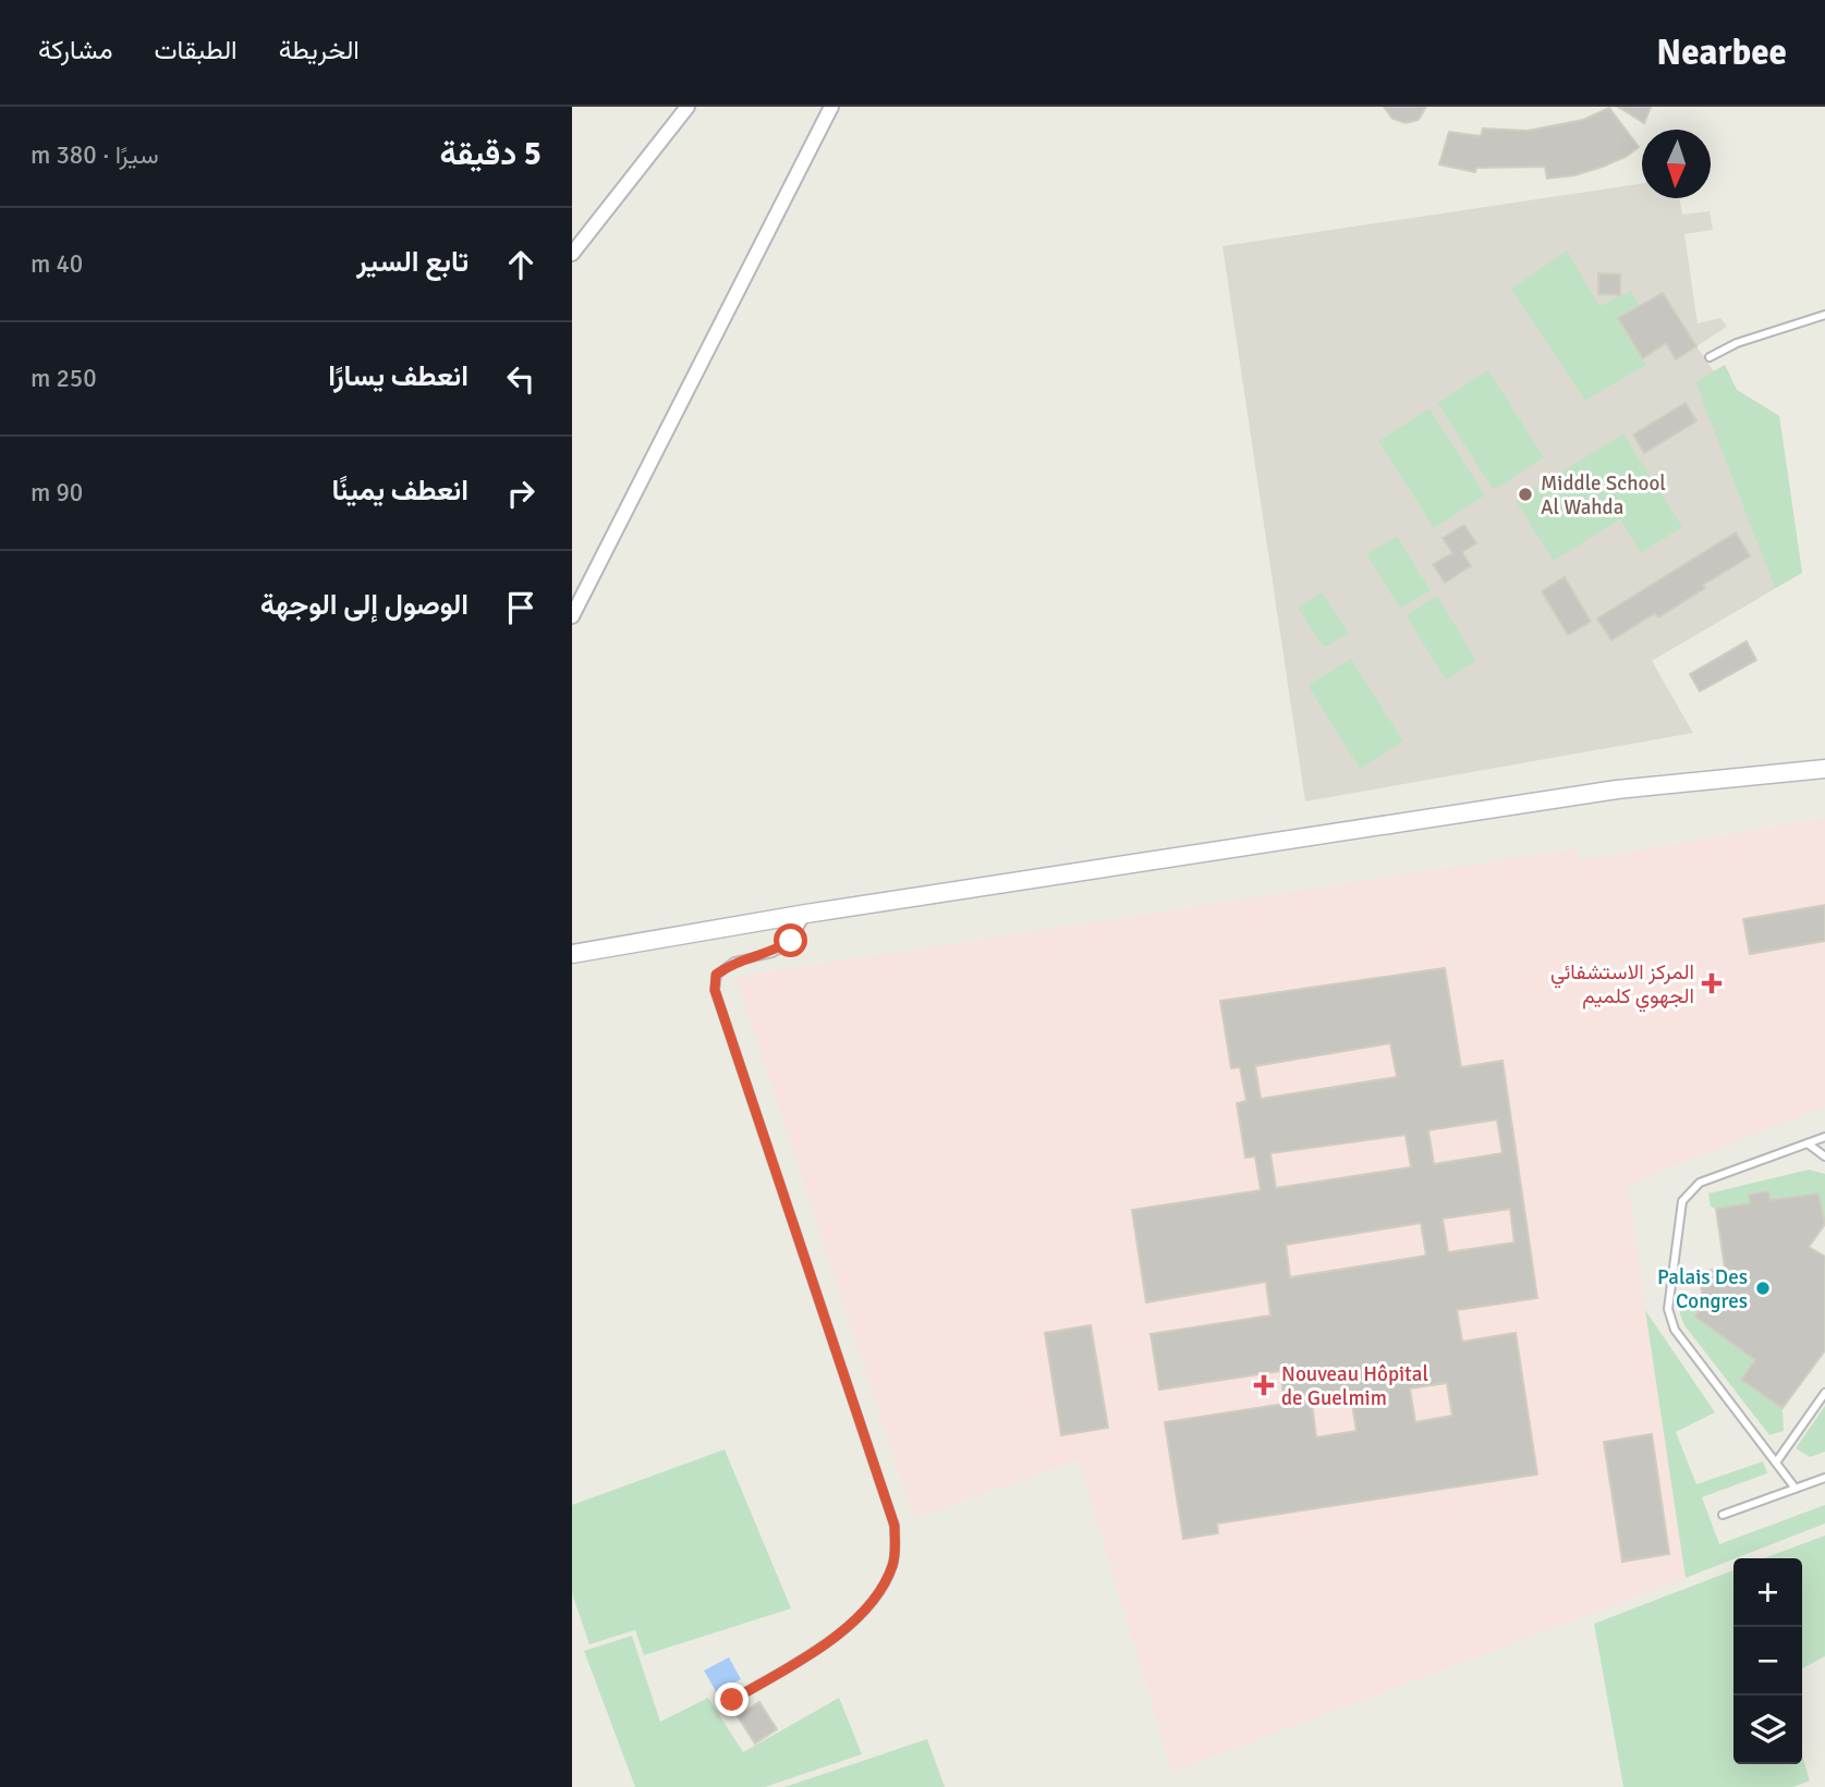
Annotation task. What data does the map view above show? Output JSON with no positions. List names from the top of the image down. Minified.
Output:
{"places":{"other":["Middle School Al Wahda","Palais Des Congres"],"health":["المركز الاستشفائي الجهوي كلميم","Nouveau Hôpital de Guelmim"]},"north":"bottom","page":{"header":"Nearbee","nav":["الخريطة","الطبقات","مشاركة"],"heading":["5 دقيقة","سيرًا · 380 m"],"list":[["تابع السير","40 m"],["انعطف يسارًا","250 m"],["انعطف يمينًا","90 m"],"الوصول إلى الوجهة"],"map_buttons":["+","−"]}}
